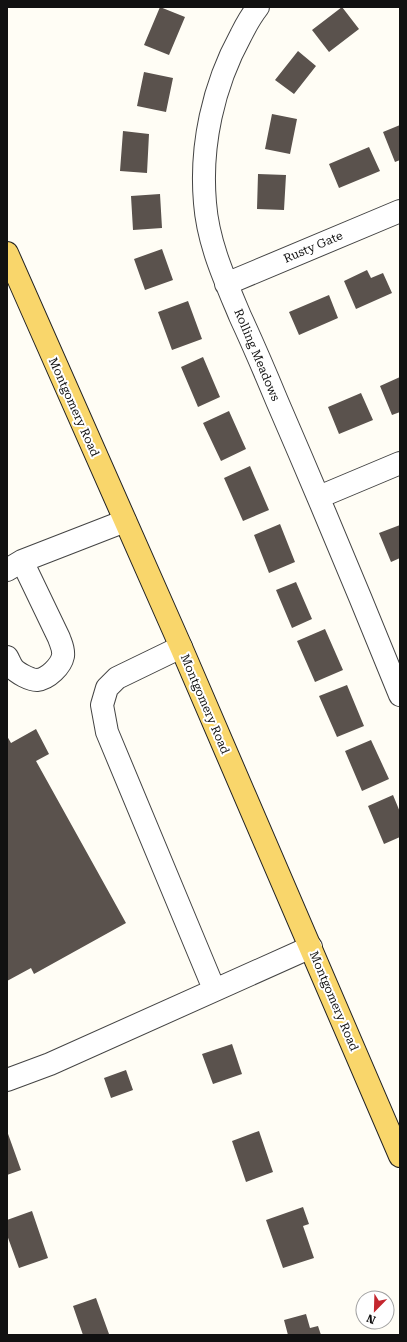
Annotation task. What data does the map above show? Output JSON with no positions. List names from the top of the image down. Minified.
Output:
{"streets":{"main road":["Montgomery Road"],"street":["Rusty Gate","Rolling Meadows"]},"crossings":[["Rusty Gate","Rolling Meadows"]],"north":"bottom left"}
